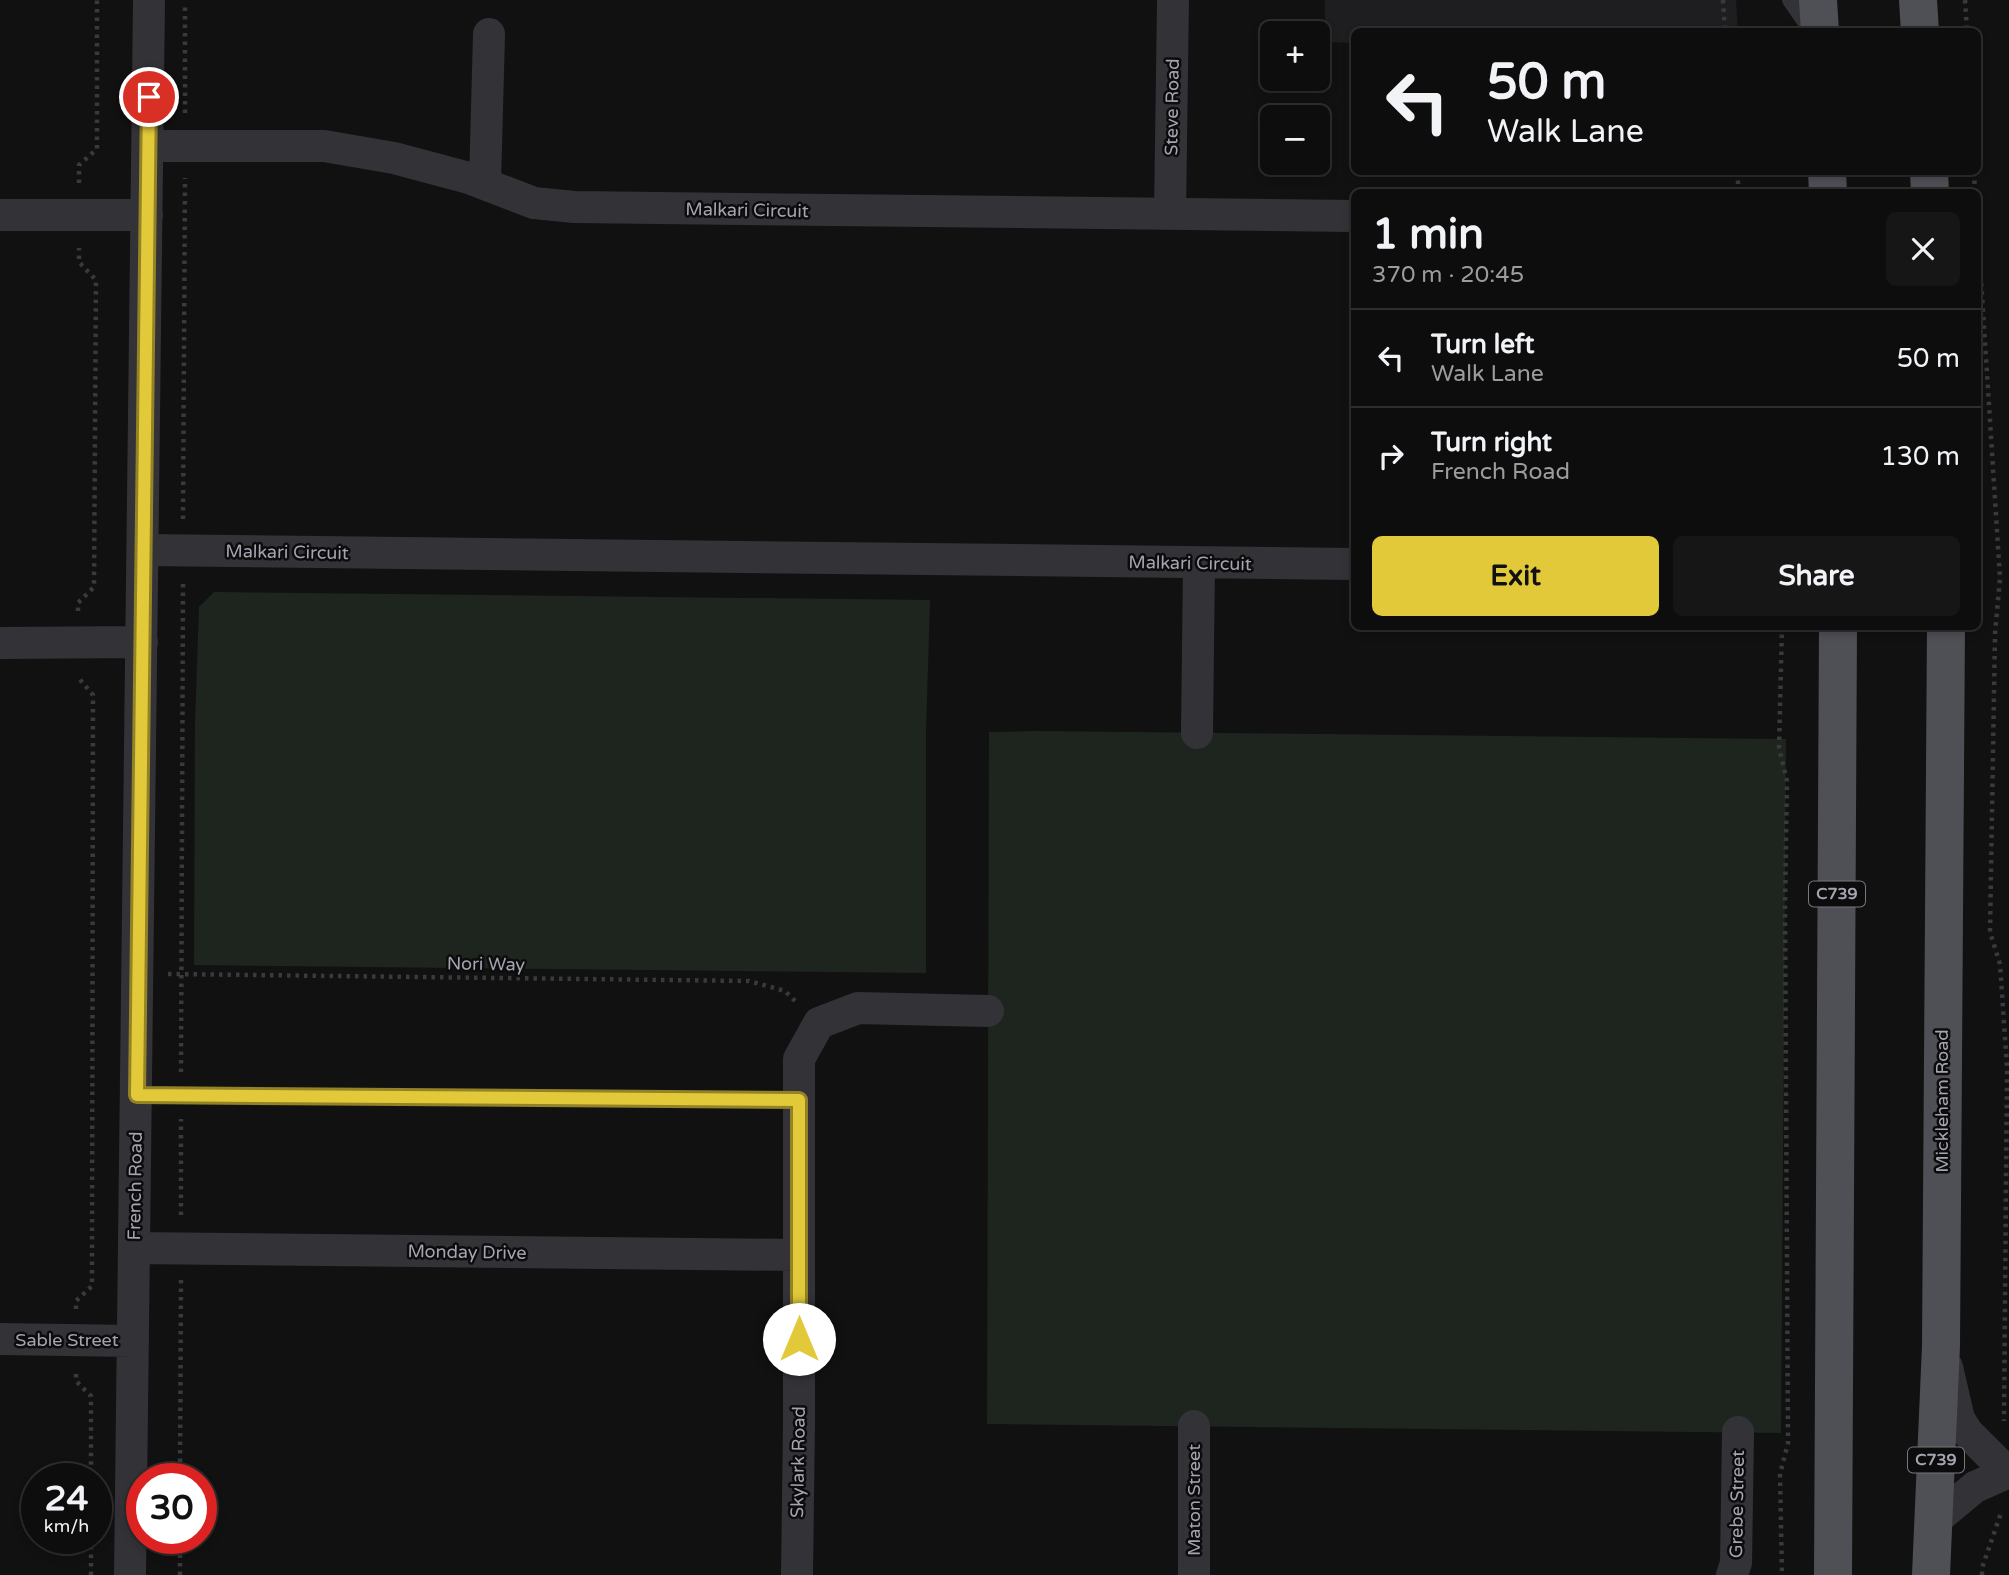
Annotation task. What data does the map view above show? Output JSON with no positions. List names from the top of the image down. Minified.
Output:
{"streets":{"main road":["C739","Mickleham Road"],"street":["Steve Road","Malkari Circuit","French Road","Monday Drive","Sable Street","Skylark Road","Maton Street","Grebe Street"],"path":["Nori Way"]},"crossings":[["Steve Road","Malkari Circuit"],["Malkari Circuit","French Road"],["Nori Way","French Road"],["Nori Way","Skylark Road"],["French Road","Monday Drive"],["French Road","Sable Street"],["Monday Drive","Skylark Road"]],"page":{"map_buttons":["+","−"],"turn":["50 m","Walk Lane"],"heading":["1 min","370 m · 20:45"],"list":[{"name":"Turn left","note":"Walk Lane","value":"50 m"},{"name":"Turn right","note":"French Road","value":"130 m"}],"buttons":["Exit","Share"],"speed":"24 km/h","limit":"30"}}
